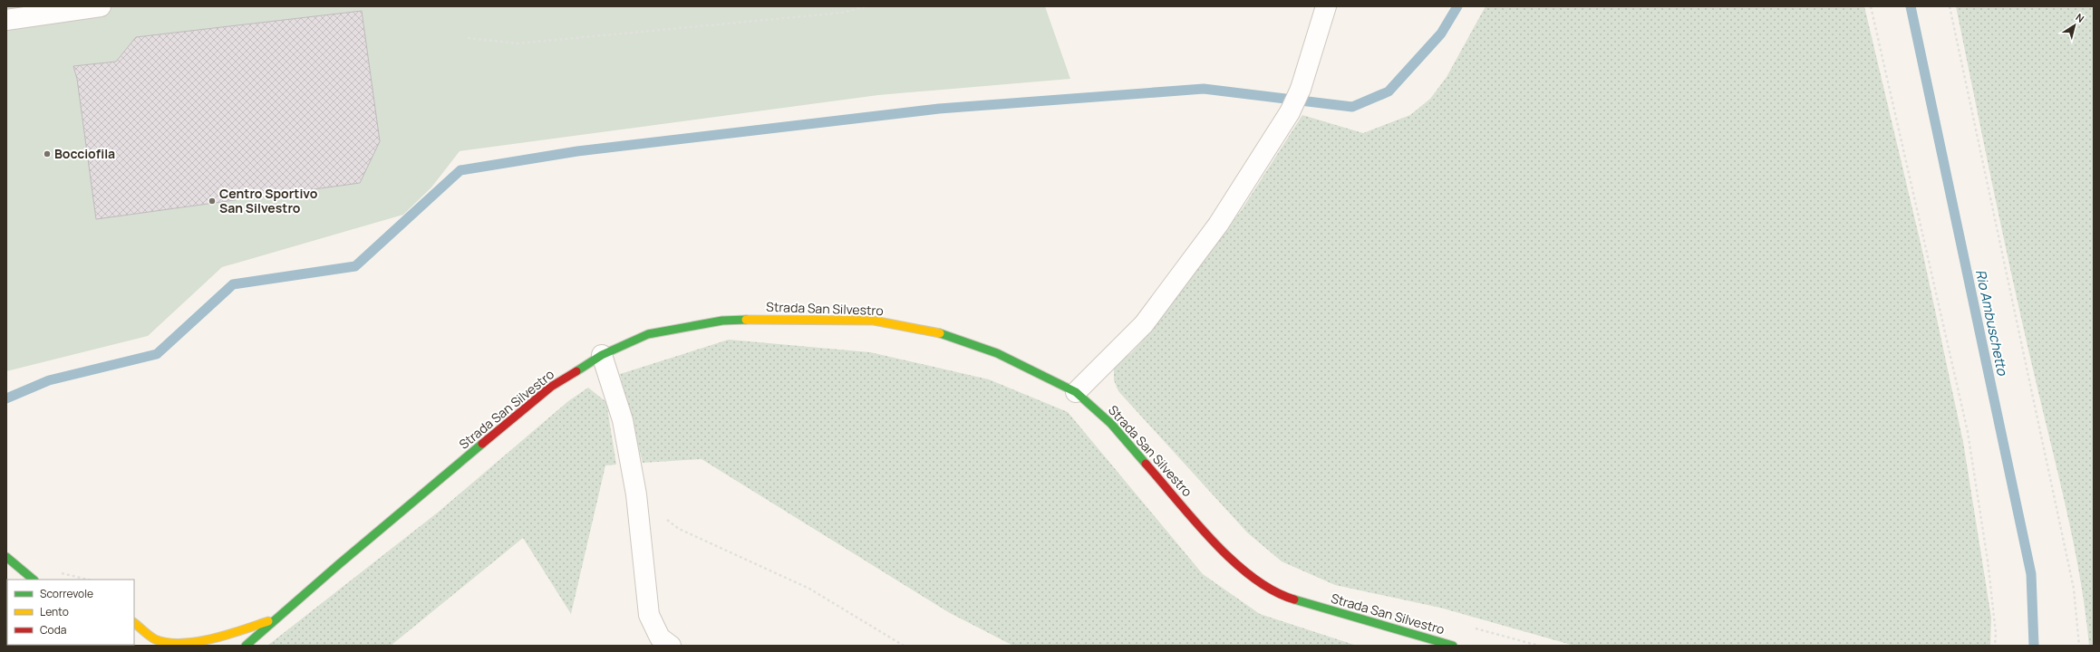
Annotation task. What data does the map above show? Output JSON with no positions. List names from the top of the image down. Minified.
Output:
{"streets":{"street":["Strada San Silvestro"]},"water":["Rio Ambuschetto"],"places":["Bocciofila","Centro Sportivo San Silvestro"],"legend":["Scorrevole","Lento","Coda"],"north":"top right"}
